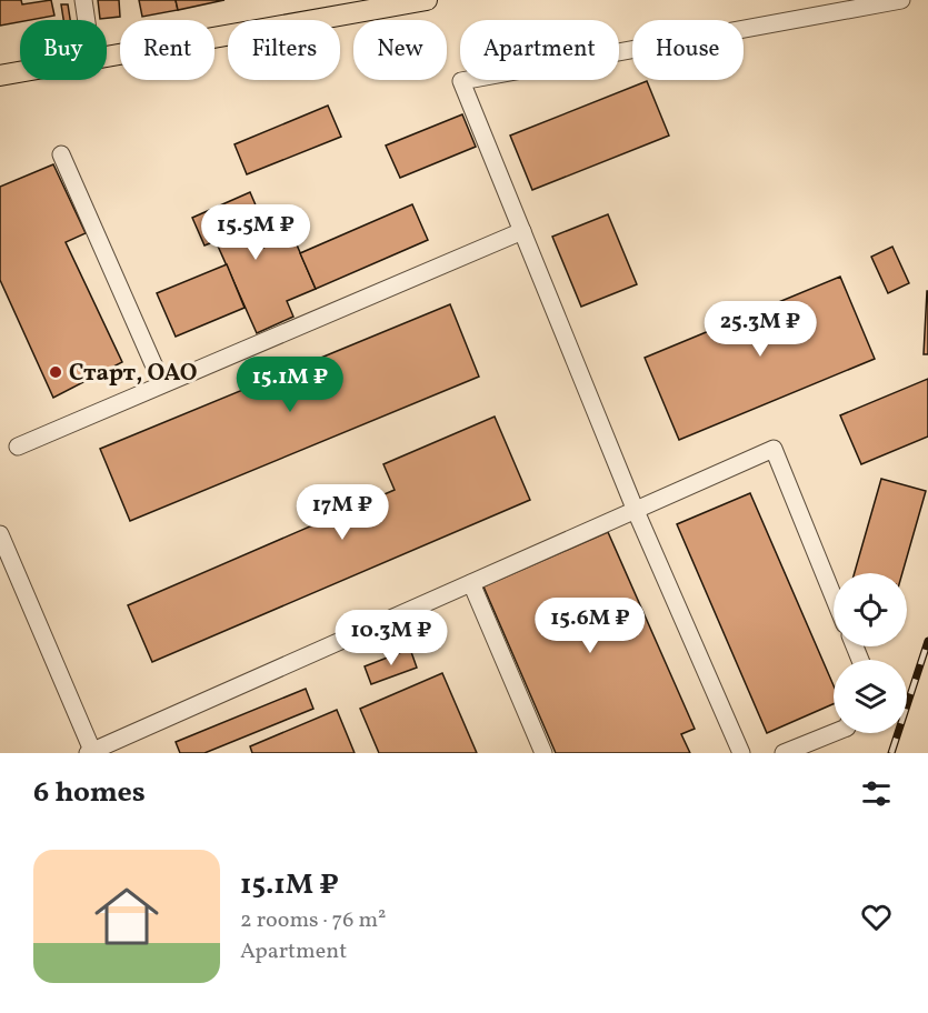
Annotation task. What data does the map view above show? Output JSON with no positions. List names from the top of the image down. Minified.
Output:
{"places":["Старт, ОАО"],"page":{"chip":["Buy","Rent","Filters","New","Apartment","House"],"price":["15.5M ₽","25.3M ₽","15.1M ₽","17M ₽","15.6M ₽","10.3M ₽"],"heading":"6 homes","list":[{"name":"15.1M ₽","note":"2 rooms · 76 m² · Apartment"}]}}
